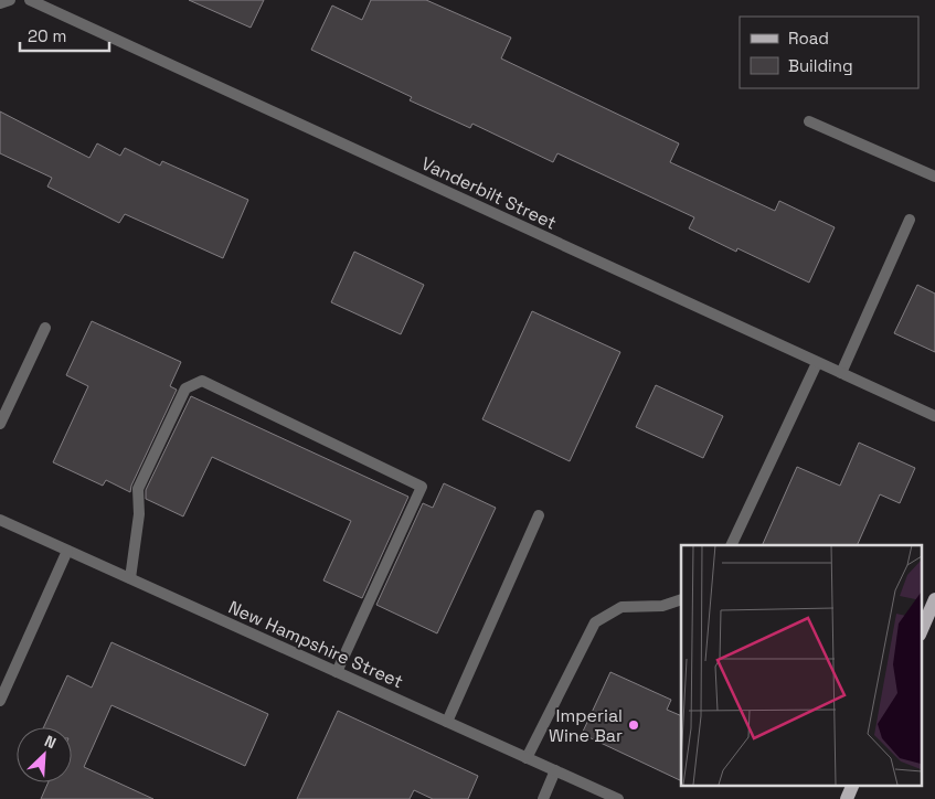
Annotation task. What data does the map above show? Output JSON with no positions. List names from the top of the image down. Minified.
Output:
{"streets":{"street":["Vanderbilt Street","New Hampshire Street"]},"places":["Imperial Wine Bar"],"legend":["Road","Building"],"scale_bar":"20 m","north":"top right"}
